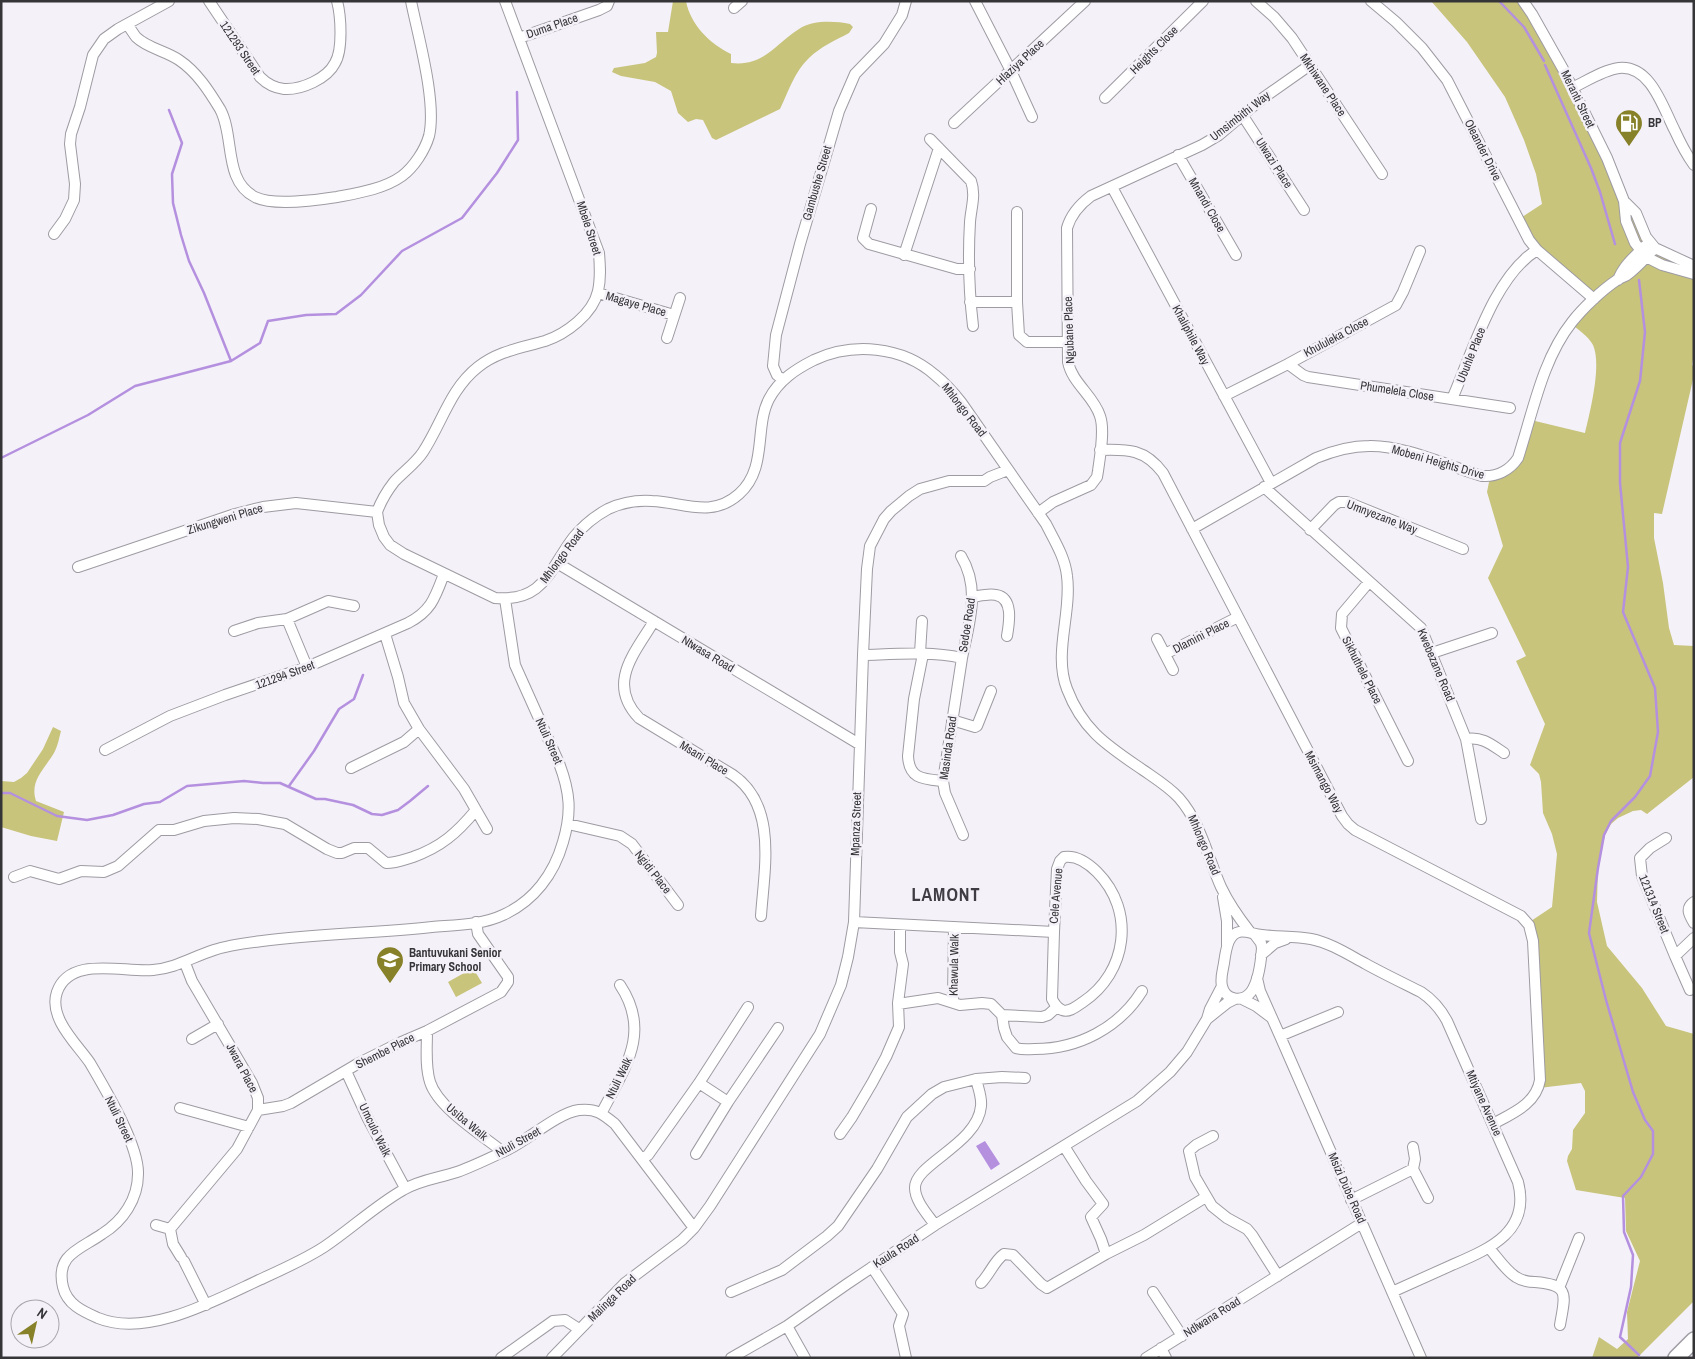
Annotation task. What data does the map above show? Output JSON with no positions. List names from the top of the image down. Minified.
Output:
{"streets":{"street":["Duma Place","121293 Street","Heights Close","Hlaziya Place","Mkhiwane Place","Meranti Street","Umsimbithi Way","Oleander Drive","Ulwazi Place","Gambushe Street","Mnandi Close","Mbele Street","Magaye Place","Ngubane Place","Khaliphile Way","Khululeka Close","Ubuhle Place","Phumelela Close","Mhlongo Road","Mobeni Heights Drive","Umnyezane Way","Zikungweni Place","Sedoe Road","Dlamini Place","Ntwasa Road","Kwebezane Road","Sikhuthele Place","121294 Street","Ntuli Street","Masinda Road","Msani Place","Msimango Way","Mpanza Street","Ngidi Place","Cele Avenue","121314 Street","Khawula Walk","Shembe Place","Jwara Place","Ntuli Walk","Mtiyane Avenue","Usiba Walk","Umculo Walk","Msizi Dube Road","Kaula Road","Malinga Road","Ndlwana Road"]},"crossings":[["Duma Place","Mbele Street"],["Mkhiwane Place","Umsimbithi Way"],["Meranti Street","Mobeni Heights Drive"],["Umsimbithi Way","Ulwazi Place"],["Umsimbithi Way","Mnandi Close"],["Umsimbithi Way","Ngubane Place"],["Umsimbithi Way","Khaliphile Way"],["Oleander Drive","Ubuhle Place"],["Oleander Drive","Mobeni Heights Drive"],["Gambushe Street","Mhlongo Road"],["Mbele Street","Magaye Place"],["Mbele Street","Zikungweni Place"],["Ngubane Place","Khaliphile Way"],["Ngubane Place","Mhlongo Road"],["Ngubane Place","Msimango Way"],["Khaliphile Way","Khululeka Close"],["Khaliphile Way","Mobeni Heights Drive"],["Khaliphile Way","Kwebezane Road"],["Khululeka Close","Phumelela Close"],["Ubuhle Place","Phumelela Close"],["Mhlongo Road","Ntwasa Road"],["Mhlongo Road","Ntuli Street"],["Mhlongo Road","Mpanza Street"],["Mhlongo Road","Mtiyane Avenue"],["Mhlongo Road","Kaula Road"],["Mobeni Heights Drive","Kwebezane Road"],["Umnyezane Way","Kwebezane Road"],["Sedoe Road","Masinda Road"],["Sedoe Road","Mpanza Street"],["Dlamini Place","Msimango Way"],["Ntwasa Road","Msani Place"],["Ntwasa Road","Mpanza Street"],["Kwebezane Road","Sikhuthele Place"],["Ntuli Street","Ngidi Place"],["Ntuli Street","Shembe Place"],["Ntuli Street","Jwara Place"],["Ntuli Street","Ntuli Walk"],["Ntuli Street","Usiba Walk"],["Ntuli Street","Umculo Walk"],["Msimango Way","Mtiyane Avenue"],["Mpanza Street","Cele Avenue"],["Mpanza Street","Malinga Road"],["Cele Avenue","Khawula Walk"],["Shembe Place","Jwara Place"],["Shembe Place","Usiba Walk"],["Shembe Place","Umculo Walk"],["Mtiyane Avenue","Msizi Dube Road"],["Msizi Dube Road","Ndlwana Road"]],"districts":["LAMONT"],"places":{"fuel station":["BP"],"school or university":["Bantuvukani Senior Primary School"]},"north":"top right"}
